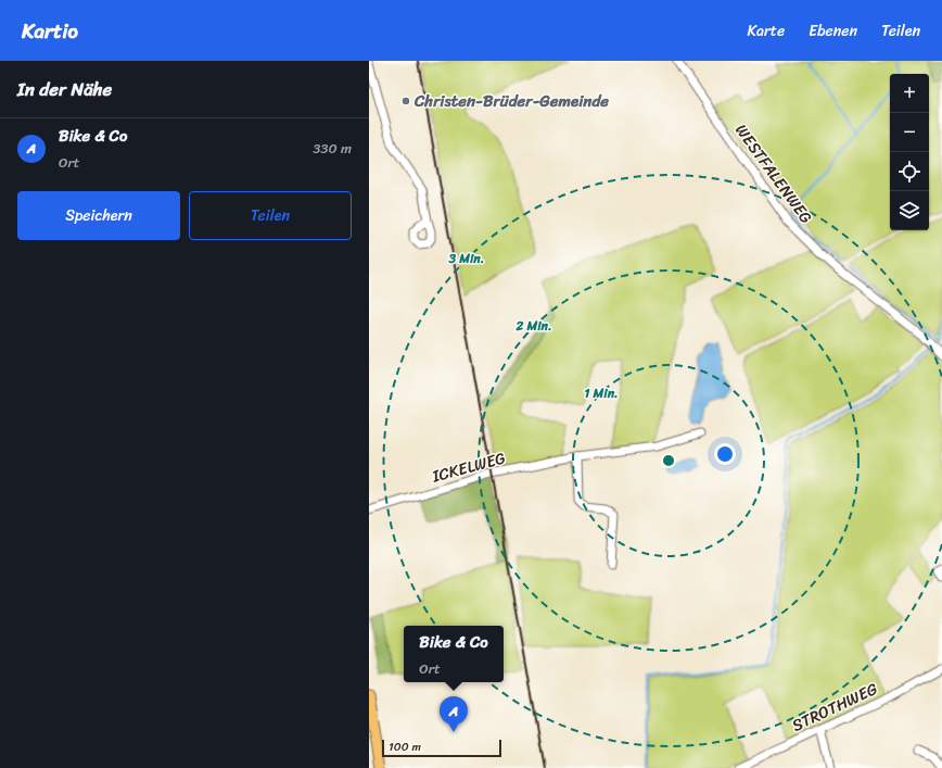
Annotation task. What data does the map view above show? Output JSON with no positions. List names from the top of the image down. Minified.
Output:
{"streets":{"street":["WESTFALENWEG","ICKELWEG","STROTHWEG"]},"places":["Christen-Brüder-Gemeinde"],"scale_bar":"100 m","page":{"header":"Kartio","nav":["Karte","Ebenen","Teilen"],"heading":"In der Nähe","map_buttons":["+","−"],"list":[{"mark":"A","name":"Bike & Co","note":"Ort","value":"330 m"}],"buttons":["Speichern","Teilen"],"popup":["Bike & Co","Ort"],"pins":"A","scale":"100 m"},"rings":["3 Min.","2 Min.","1 Min."]}
